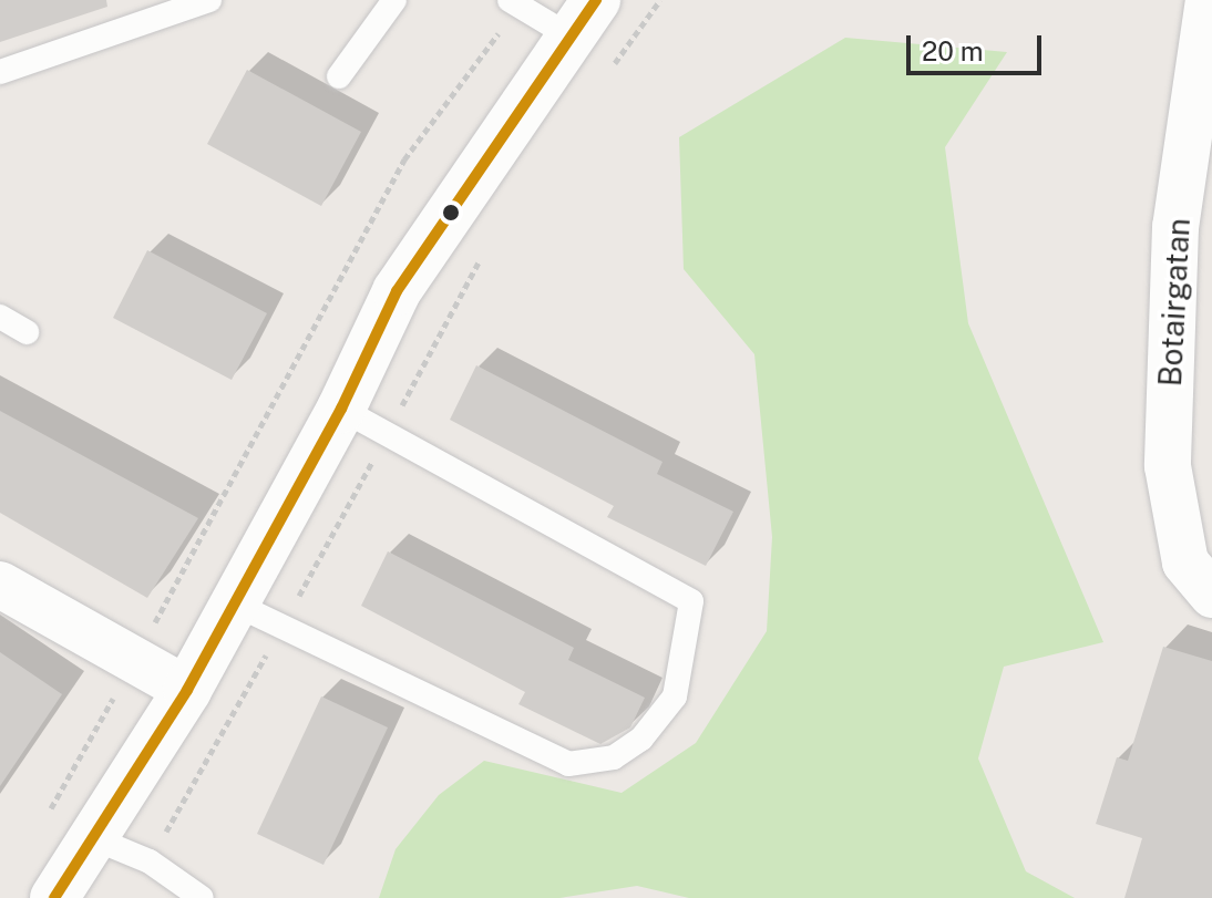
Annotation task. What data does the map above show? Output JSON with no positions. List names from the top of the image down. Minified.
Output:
{"streets":{"street":["Botairgatan"]},"scale_bar":"20 m"}
